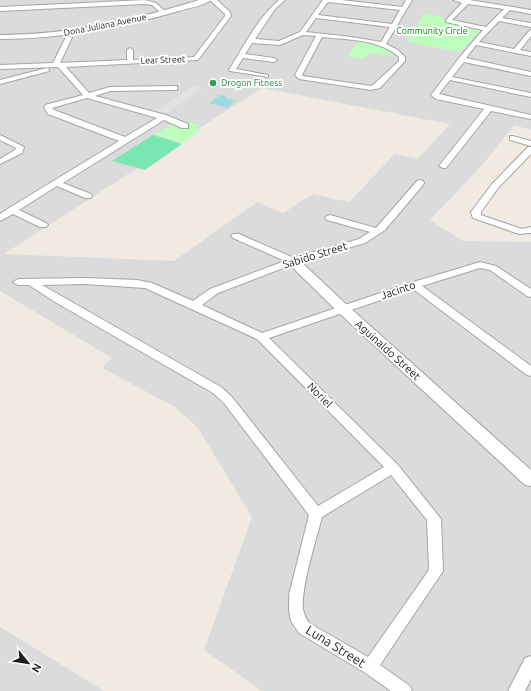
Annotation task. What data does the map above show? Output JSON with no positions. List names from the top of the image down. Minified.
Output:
{"streets":{"street":["Dona Juliana Avenue","Lear Street","Sabido Street","Jacinto","Aguinaldo Street","Noriel","Luna Street"]},"crossings":[["Sabido Street","Aguinaldo Street"],["Sabido Street","Noriel"],["Jacinto","Aguinaldo Street"],["Jacinto","Noriel"],["Noriel","Luna Street"]],"parks":["Community Circle"],"places":["Drogon Fitness"],"north":"bottom right"}
